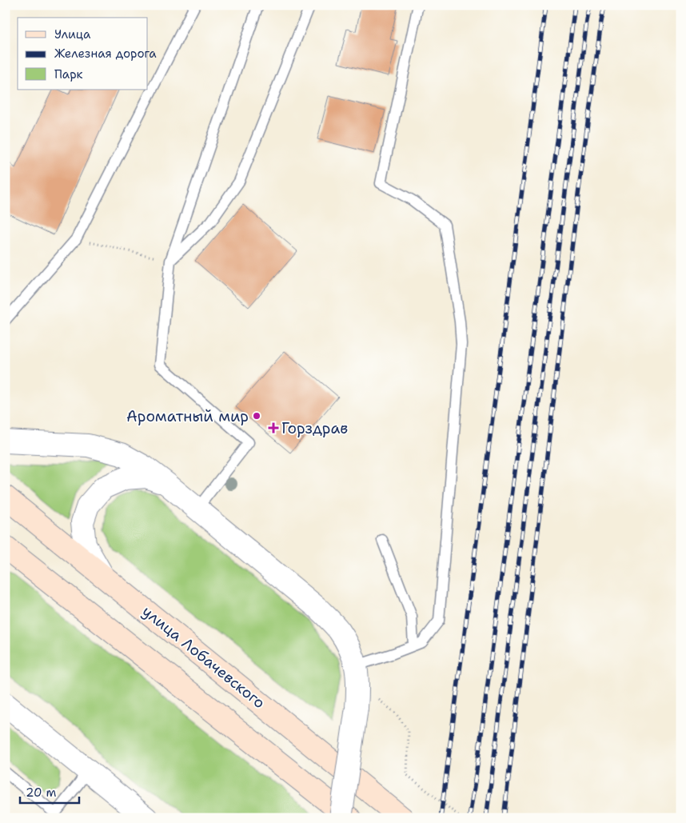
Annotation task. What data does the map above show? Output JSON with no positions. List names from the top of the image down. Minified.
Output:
{"streets":{"main road":["улица Лобачевского"]},"places":{"other":["Ароматный мир"],"health":["Горздрав"]},"legend":["Улица","Железная дорога","Парк"],"scale_bar":"20 m"}
